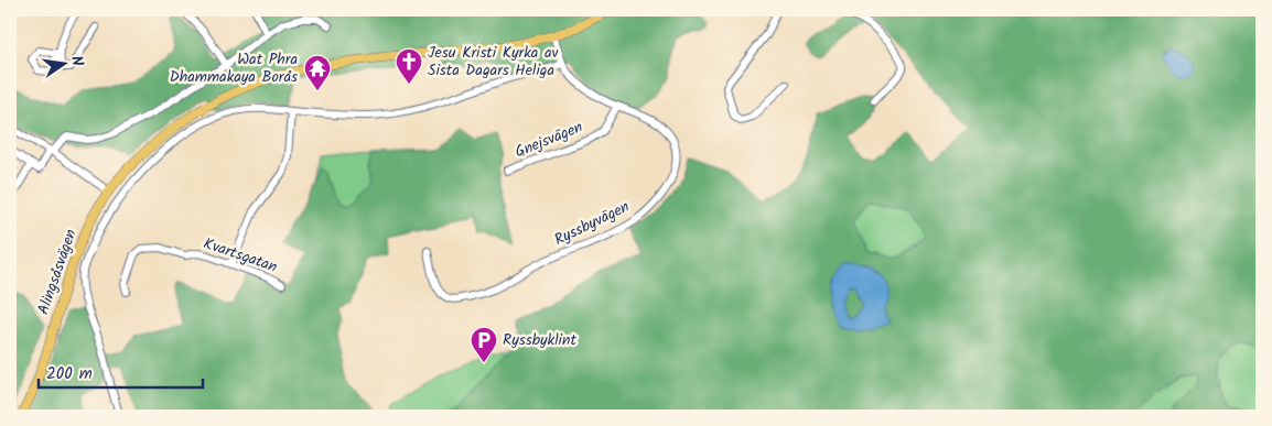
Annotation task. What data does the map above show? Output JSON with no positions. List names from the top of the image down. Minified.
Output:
{"streets":{"main road":["Alingsåsvägen"],"street":["Gnejsvägen","Ryssbyvägen","Kvartsgatan"]},"crossings":[["Gnejsvägen","Ryssbyvägen"],["Ryssbyvägen","Alingsåsvägen"]],"places":{"church":["Jesu Kristi Kyrka av Sista Dagars Heliga"],"temple":["Wat Phra Dhammakaya Borås"],"parking":["Ryssbyklint"]},"scale_bar":"200 m","north":"right"}
